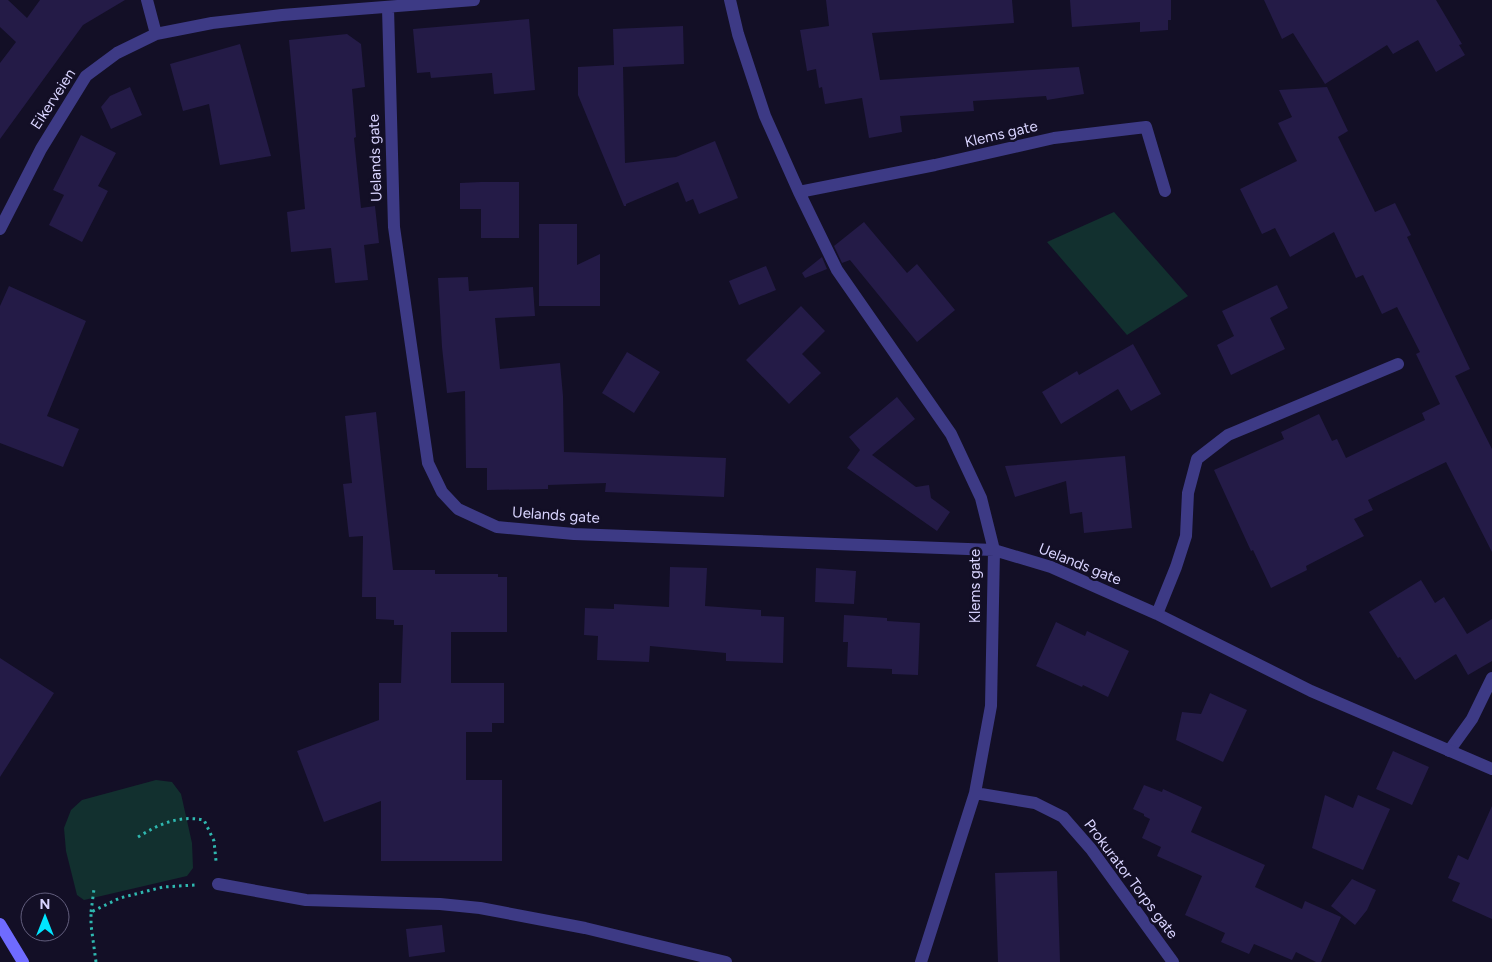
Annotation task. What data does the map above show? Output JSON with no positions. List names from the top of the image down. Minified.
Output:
{"streets":{"street":["Eikerveien","Klems gate","Uelands gate","Prokurator Torps gate"]},"crossings":[["Eikerveien","Uelands gate"],["Klems gate","Uelands gate"],["Klems gate","Prokurator Torps gate"]],"north":"top"}
